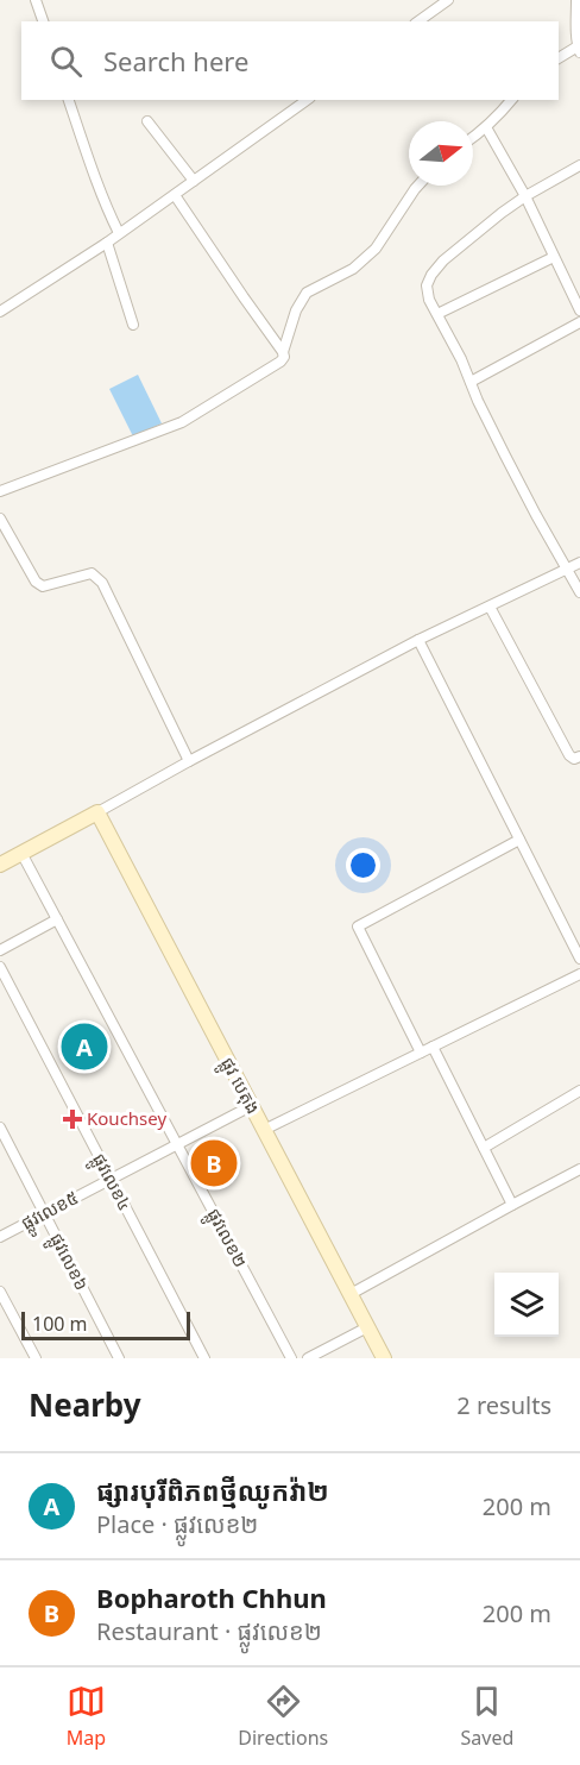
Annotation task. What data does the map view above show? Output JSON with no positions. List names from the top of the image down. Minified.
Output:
{"streets":{"street":["ផ្លូវ បេតុង","ផ្លូវលេខ៤","ផ្លូវលេខ៥","ផ្លូវលេខ២","ផ្លូវលេខ៦"]},"crossings":[["ផ្លូវ បេតុង","ផ្លូវលេខ៥"],["ផ្លូវលេខ៤","ផ្លូវលេខ៥"],["ផ្លូវលេខ៥","ផ្លូវលេខ២"],["ផ្លូវលេខ៥","ផ្លូវលេខ៦"]],"places":{"health":["Kouchsey"]},"scale_bar":"100 m","north":"right","page":{"search":"Search here","pins":["A","B"],"scale":"100 m","heading":["Nearby","2 results"],"list":[{"mark":"A","name":"ផ្សារបុរីពិភពថ្មីឈូកវ៉ា២","note":"Place · ផ្លូវលេខ២","value":"200 m"},{"mark":"B","name":"Bopharoth Chhun","note":"Restaurant · ផ្លូវលេខ២","value":"200 m"}],"nav":["Map","Directions","Saved"]}}
